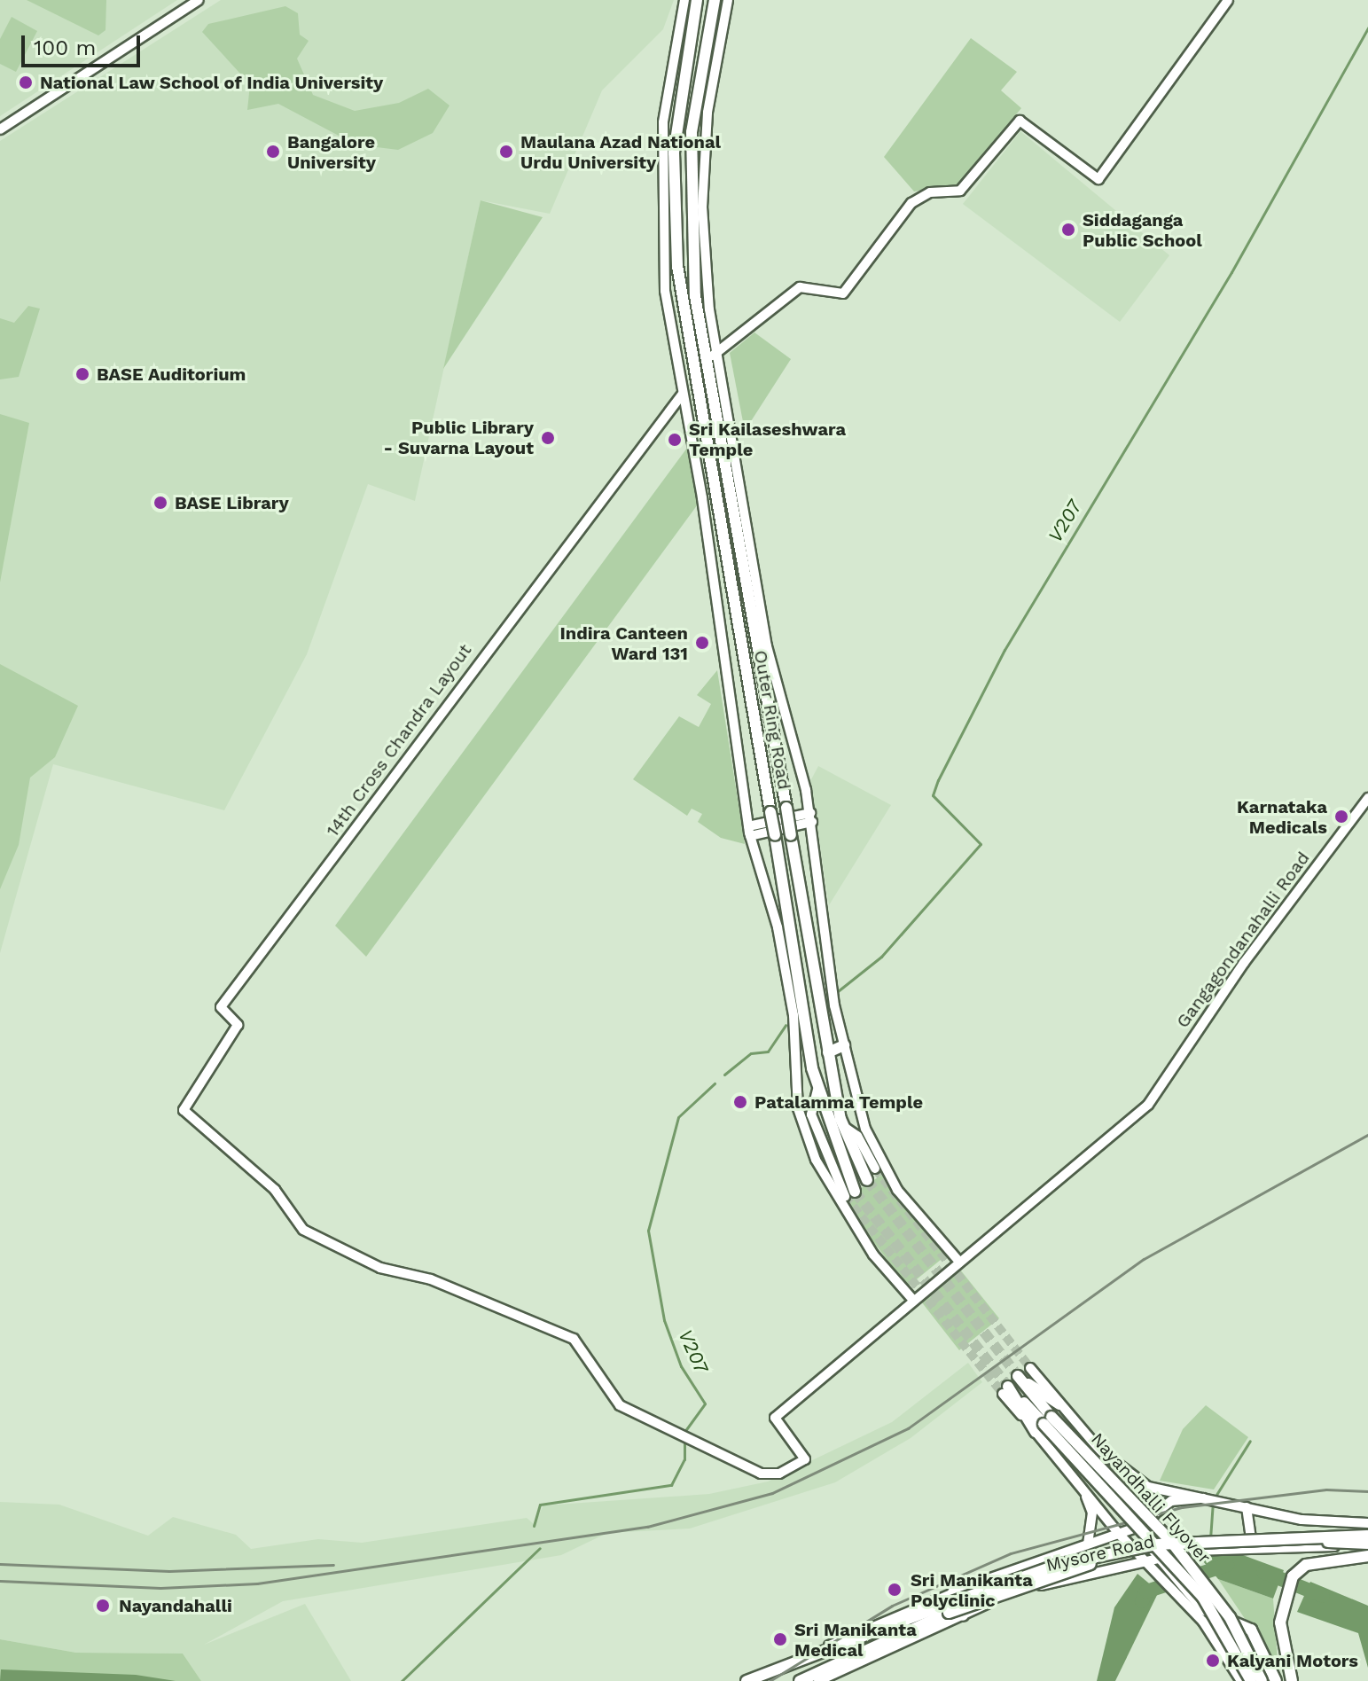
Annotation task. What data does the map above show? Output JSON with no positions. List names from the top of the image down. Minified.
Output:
{"streets":{"highway":["Outer Ring Road","Nayandhalli Flyover","Mysore Road"],"street":["14th Cross Chandra Layout","Gangagondanahalli Road"]},"crossings":[["14th Cross Chandra Layout","Gangagondanahalli Road"]],"water":["V207"],"places":["National Law School of India University","Bangalore University","Maulana Azad National Urdu University","Siddaganga Public School","BASE Auditorium","Public Library - Suvarna Layout","Sri Kailaseshwara Temple","BASE Library","Indira Canteen Ward 131","Karnataka Medicals","Patalamma Temple","Sri Manikanta Polyclinic","Nayandahalli","Sri Manikanta Medical","Kalyani Motors"],"scale_bar":"100 m"}
